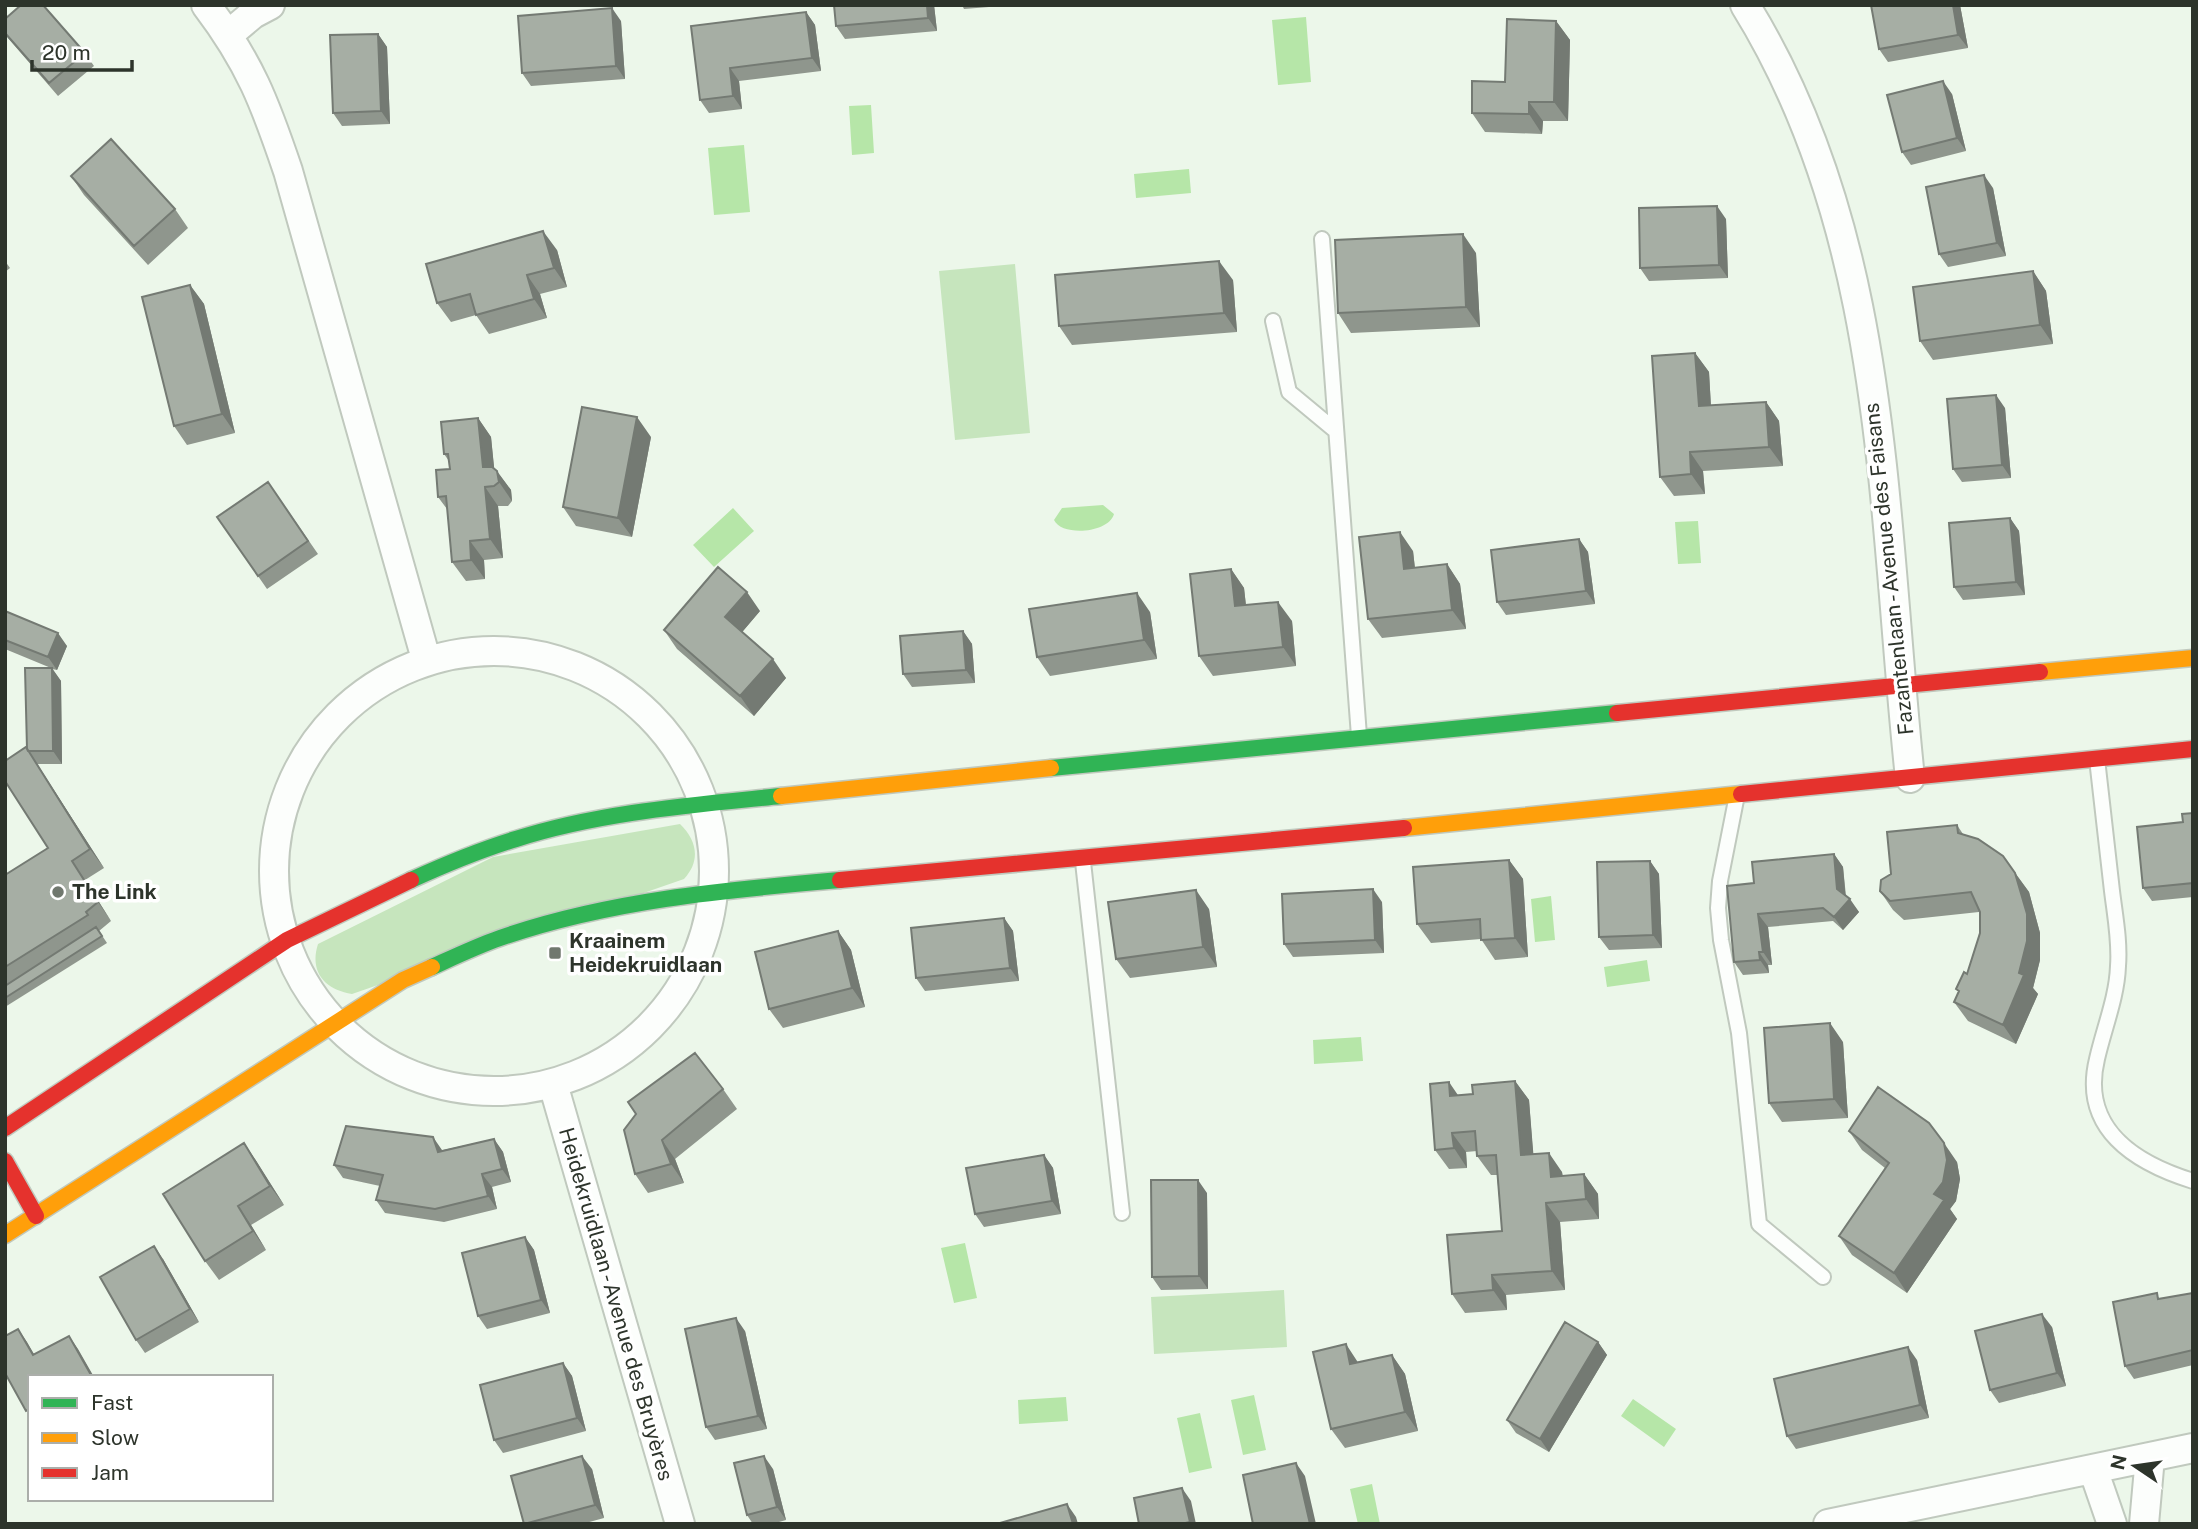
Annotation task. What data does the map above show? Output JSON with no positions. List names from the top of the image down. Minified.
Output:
{"streets":{"street":["Fazantenlaan - Avenue des Faisans","Heidekruidlaan - Avenue des Bruyères"]},"places":{"other":["The Link"],"transit":["Kraainem Heidekruidlaan"]},"legend":["Fast","Slow","Jam"],"scale_bar":"20 m","north":"left"}
